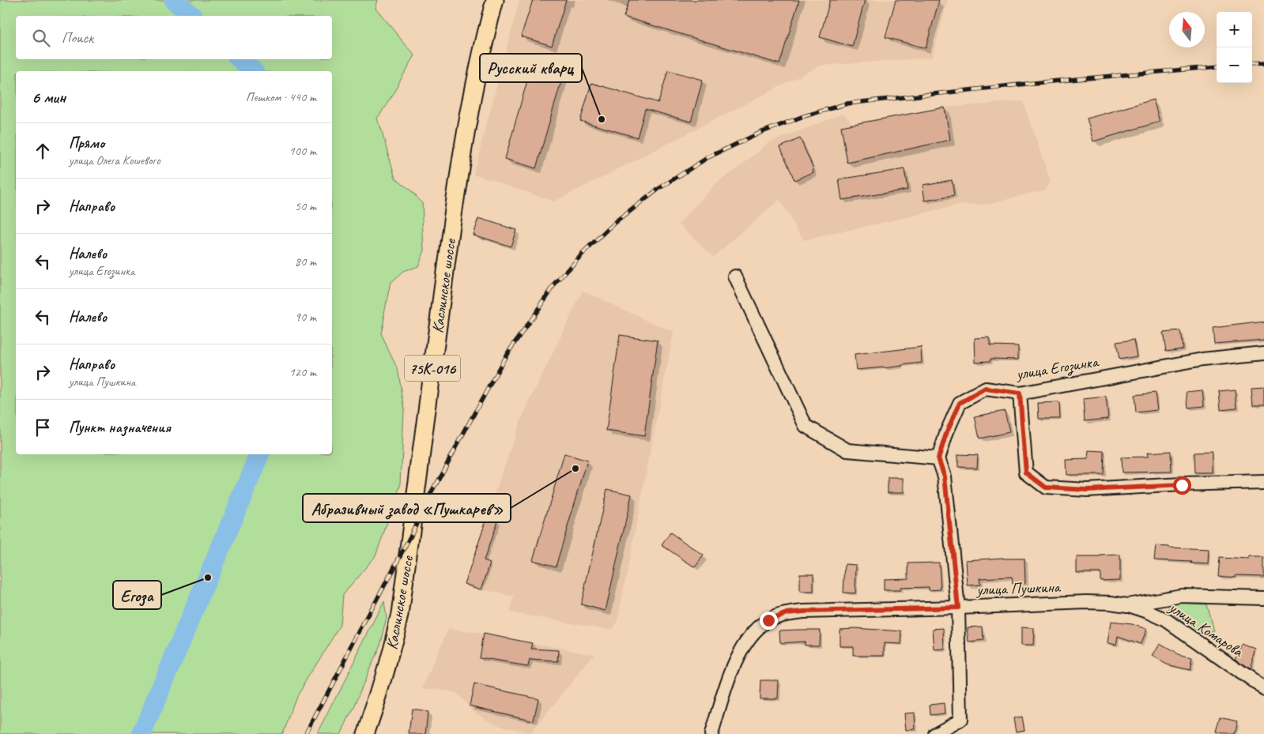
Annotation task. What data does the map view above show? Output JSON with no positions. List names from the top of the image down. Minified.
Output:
{"streets":{"main road":["Каслинское шоссе","75К-016"],"street":["улица Егозинка","улица Пушкина","улица Комарова"]},"crossings":[["улица Пушкина","улица Комарова"]],"places":["Русский кварц","Абразивный завод «Пушкарев»","Егоза"],"north":"top","page":{"map_buttons":["+","−"],"search":"Поиск","heading":["6 мин","Пешком · 440 m"],"list":[["Прямо","улица Олега Кошевого","100 m"],["Направо","50 m"],["Налево","улица Егозинка","80 m"],["Налево","90 m"],["Направо","улица Пушкина","120 m"],"Пункт назначения"]}}
